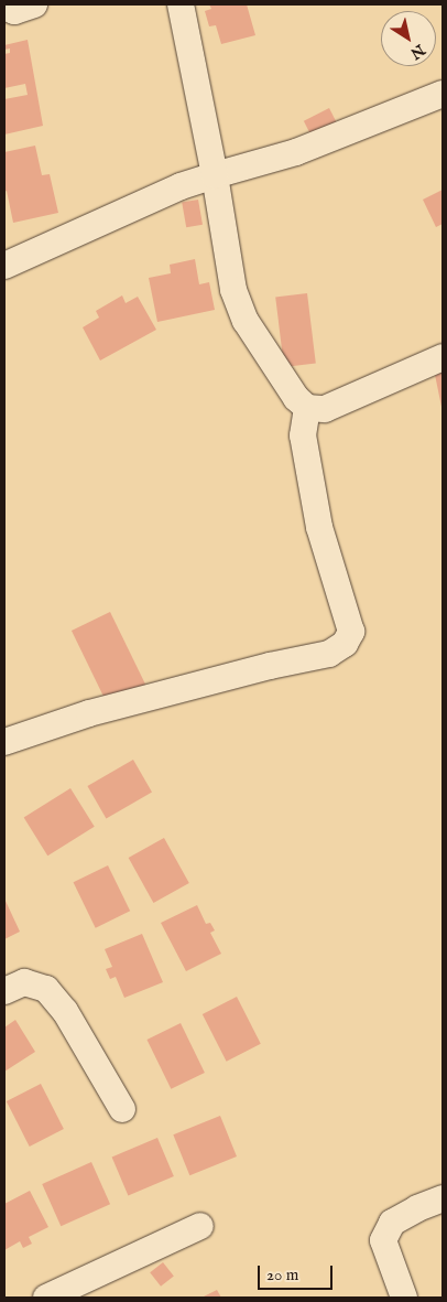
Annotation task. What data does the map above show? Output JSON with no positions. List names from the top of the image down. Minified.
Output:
{"scale_bar":"20 m","north":"bottom right"}
